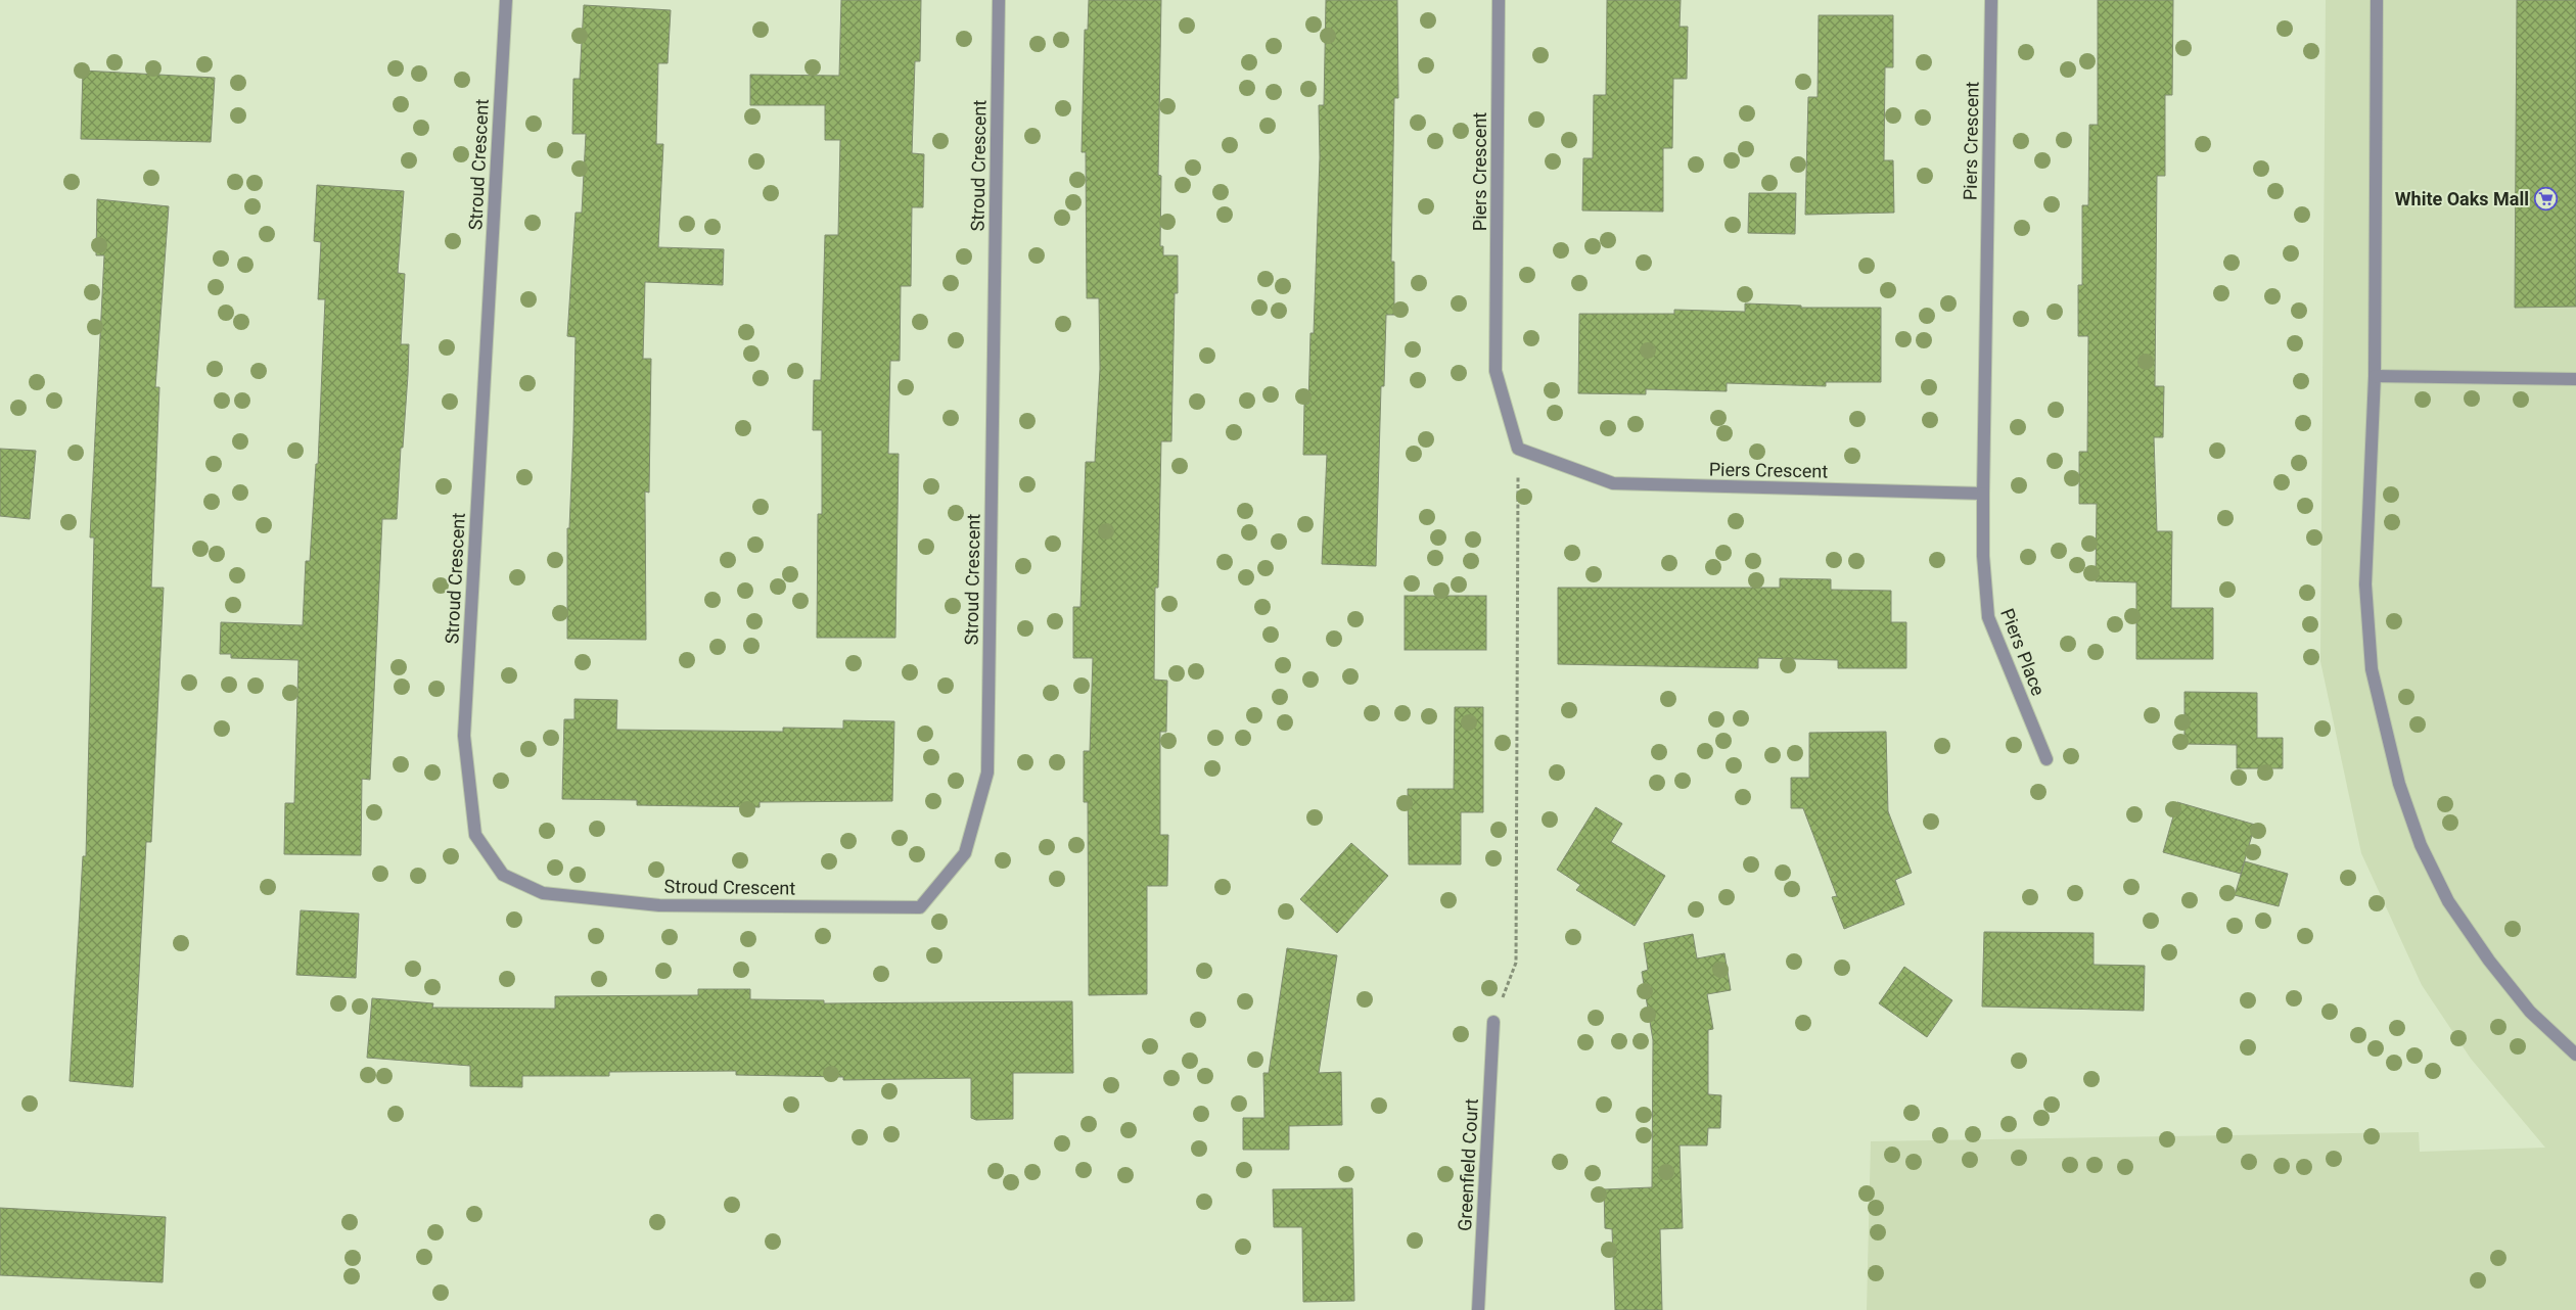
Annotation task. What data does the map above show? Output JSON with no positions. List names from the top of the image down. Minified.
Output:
{"streets":{"street":["Piers Crescent","Stroud Crescent","Piers Place","Greenfield Court"]},"crossings":[["Piers Crescent","Piers Place"]],"places":{"supermarket":["White Oaks Mall"]}}
